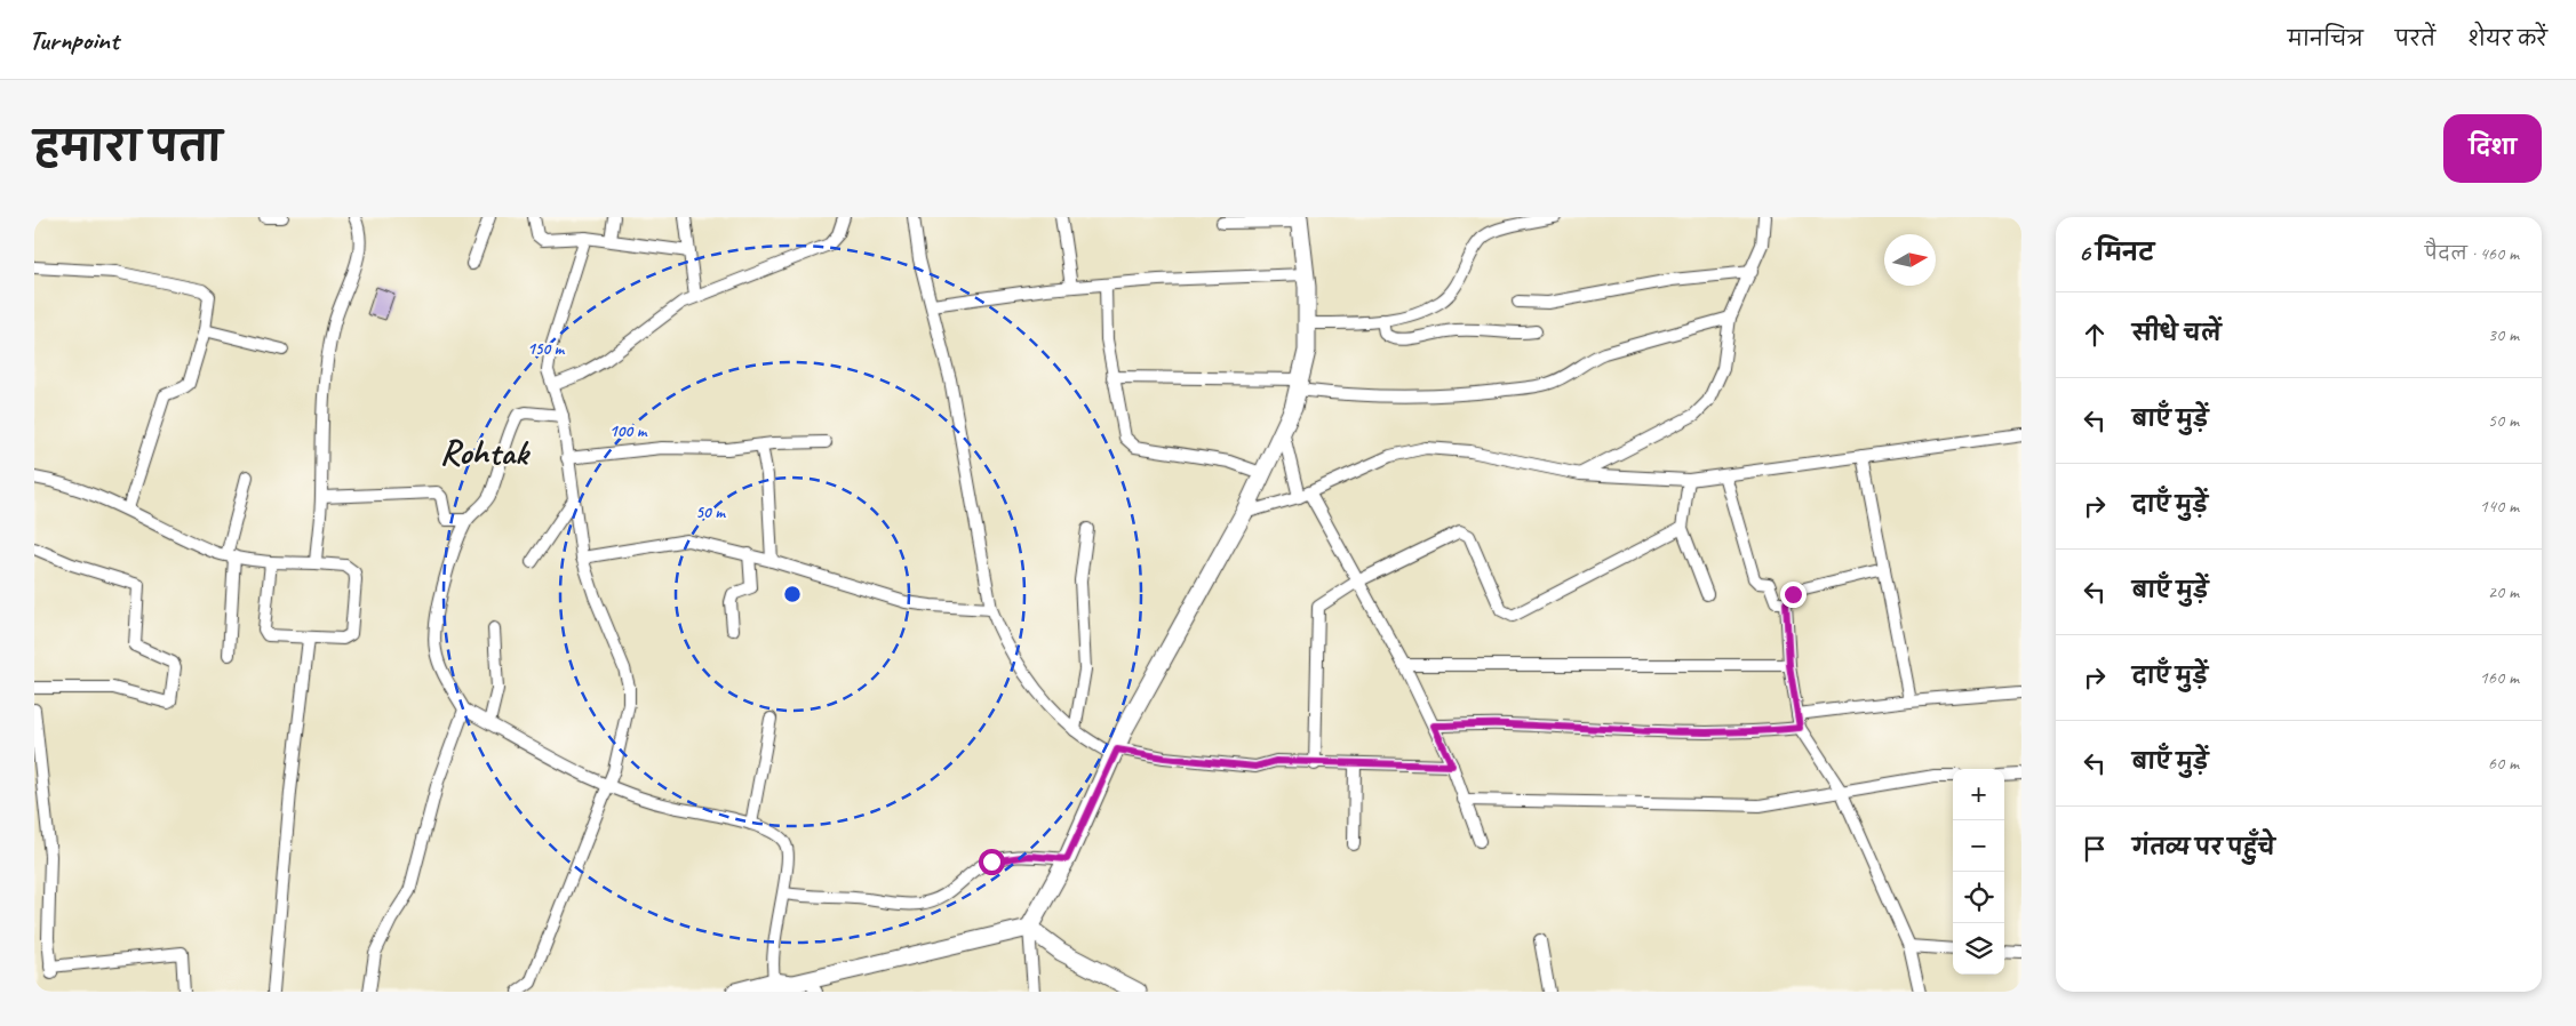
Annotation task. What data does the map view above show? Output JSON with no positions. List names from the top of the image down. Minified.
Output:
{"districts":["Rohtak"],"north":"right","page":{"header":"Turnpoint","nav":["मानचित्र","परतें","शेयर करें"],"title":"हमारा पता","buttons":"दिशा","heading":["6 मिनट","पैदल · 460 m"],"list":[["सीधे चलें","30 m"],["बाएँ मुड़ें","50 m"],["दाएँ मुड़ें","140 m"],["बाएँ मुड़ें","20 m"],["दाएँ मुड़ें","160 m"],["बाएँ मुड़ें","60 m"],"गंतव्य पर पहुँचे"],"map_buttons":["+","−"]},"rings":["150 m","100 m","50 m"]}
